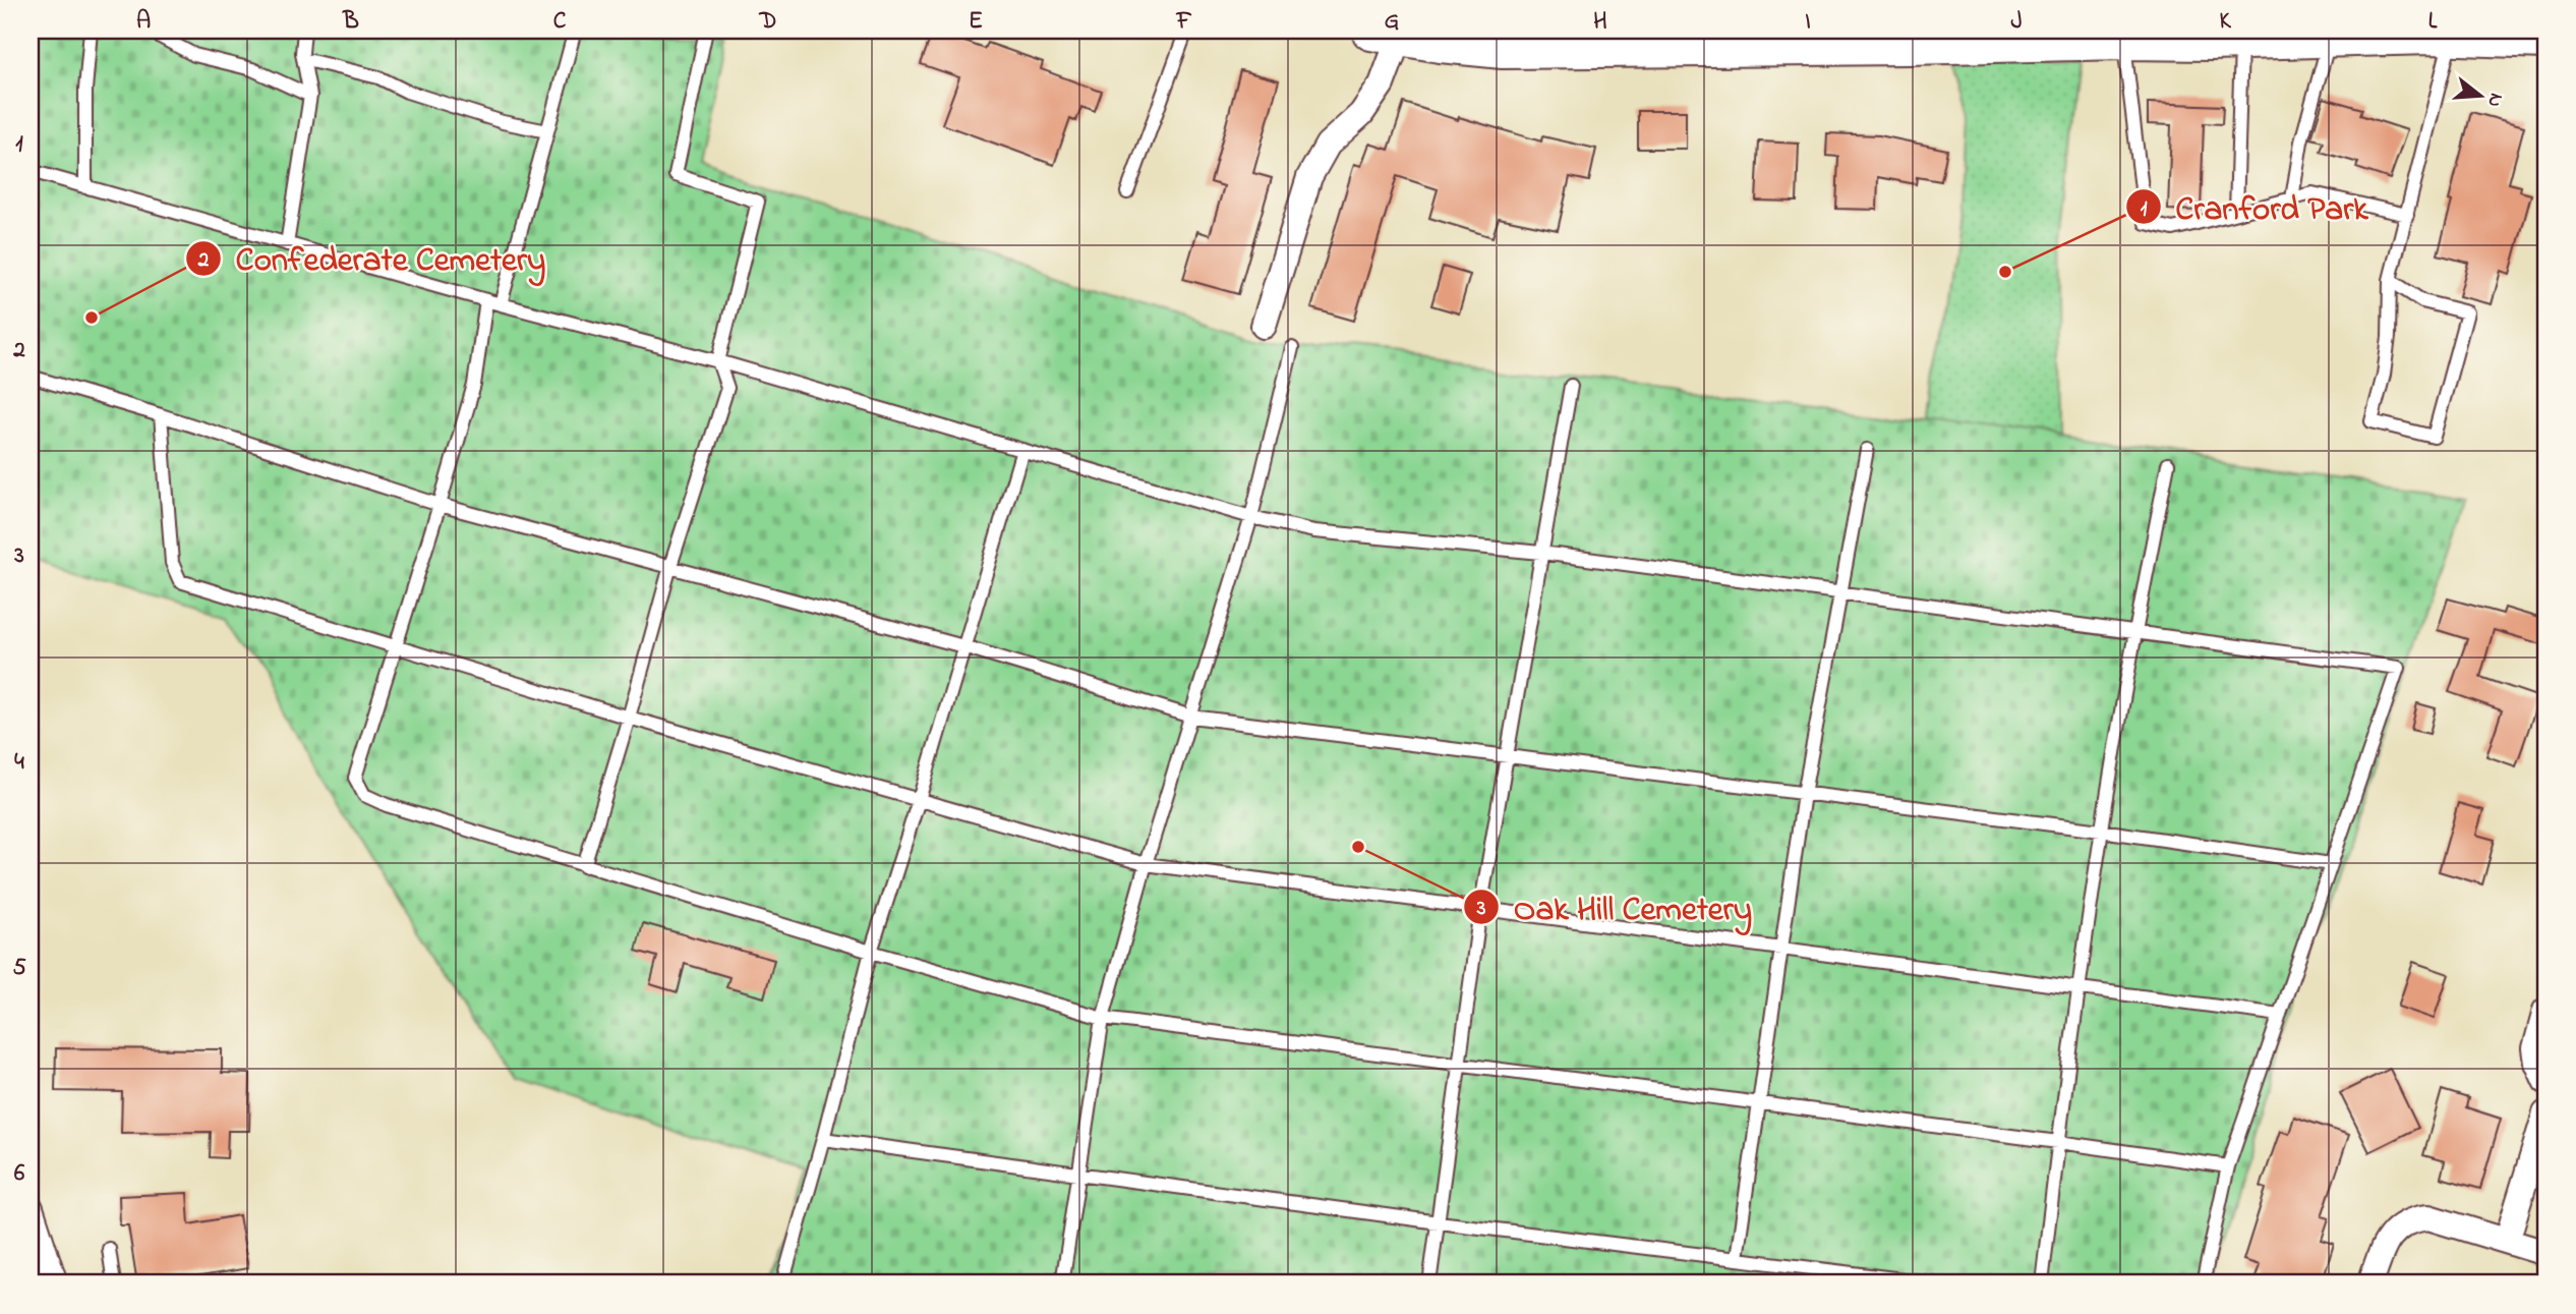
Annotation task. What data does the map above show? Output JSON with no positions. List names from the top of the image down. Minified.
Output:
{"places":["Cranford Park","Confederate Cemetery","Oak Hill Cemetery"],"north":"right","grid":{"columns":["A","B","C","D","E","F","G","H","I","J","K","L"],"rows":["1","2","3","4","5","6"]}}
